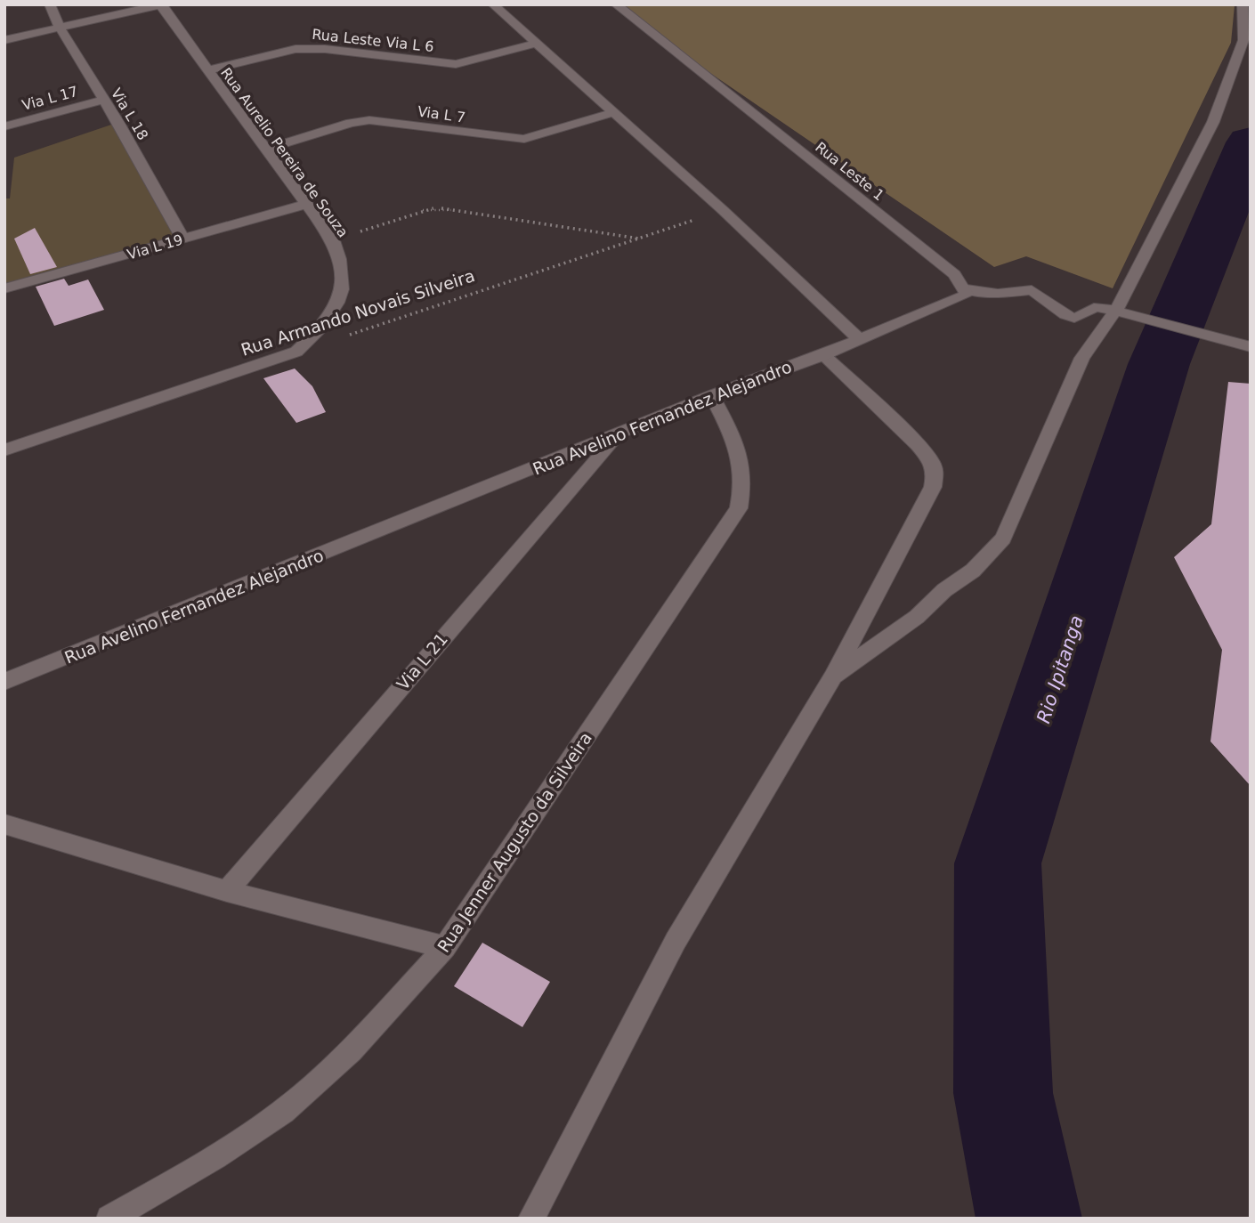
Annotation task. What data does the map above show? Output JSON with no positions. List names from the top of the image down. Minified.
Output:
{"streets":{"street":["Rua Leste Via L 6","Via L 17","Via L 18","Via L 7","Rua Aurelio Pereira de Souza","Rua Leste 1","Via L 19","Rua Armando Novais Silveira","Rua Avelino Fernandez Alejandro","Via L 21","Rua Jenner Augusto da Silveira"]},"crossings":[["Rua Leste Via L 6","Rua Aurelio Pereira de Souza"],["Via L 17","Via L 18"],["Via L 18","Rua Aurelio Pereira de Souza"],["Via L 18","Via L 19"],["Via L 7","Rua Aurelio Pereira de Souza"],["Rua Aurelio Pereira de Souza","Via L 19"],["Rua Aurelio Pereira de Souza","Rua Armando Novais Silveira"],["Rua Avelino Fernandez Alejandro","Via L 21"],["Rua Avelino Fernandez Alejandro","Rua Jenner Augusto da Silveira"]],"water":["Rio Ipitanga"]}
